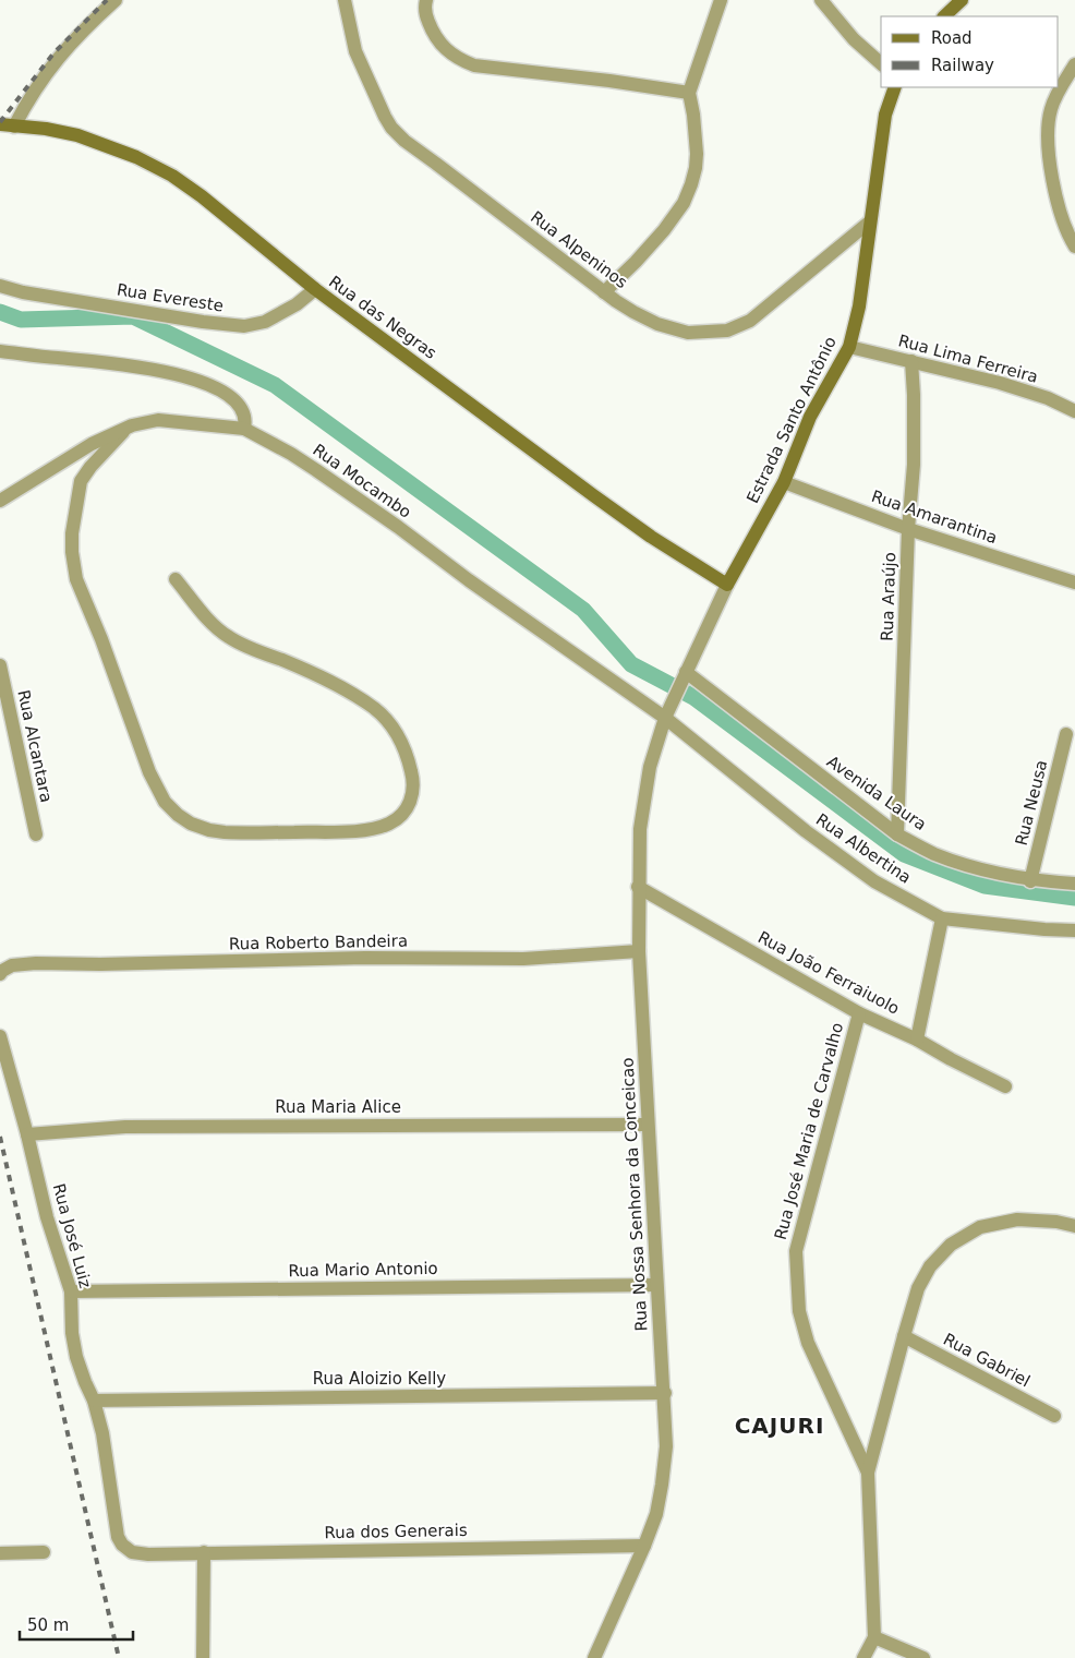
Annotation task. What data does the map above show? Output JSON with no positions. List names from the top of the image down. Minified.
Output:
{"streets":{"main road":["Rua das Negras","Estrada Santo Antônio"],"street":["Rua Alpeninos","Rua Evereste","Rua Lima Ferreira","Rua Mocambo","Rua Amarantina","Rua Araújo","Rua Alcantara","Avenida Laura","Rua Neusa","Rua Albertina","Rua Roberto Bandeira","Rua João Ferraiuolo","Rua Maria Alice","Rua José Maria de Carvalho","Rua Nossa Senhora da Conceicao","Rua José Luiz","Rua Mario Antonio","Rua Gabriel","Rua Aloizio Kelly","Rua dos Generais"]},"crossings":[["Rua Alpeninos","Estrada Santo Antônio"],["Rua Evereste","Rua das Negras"],["Rua das Negras","Estrada Santo Antônio"],["Rua Lima Ferreira","Estrada Santo Antônio"],["Rua Lima Ferreira","Rua Araújo"],["Estrada Santo Antônio","Rua Mocambo"],["Estrada Santo Antônio","Rua Amarantina"],["Estrada Santo Antônio","Avenida Laura"],["Estrada Santo Antônio","Rua Albertina"],["Estrada Santo Antônio","Rua Nossa Senhora da Conceicao"],["Rua Mocambo","Rua Albertina"],["Rua Mocambo","Rua Nossa Senhora da Conceicao"],["Rua Amarantina","Rua Araújo"],["Rua Araújo","Avenida Laura"],["Avenida Laura","Rua Neusa"],["Rua Albertina","Rua Nossa Senhora da Conceicao"],["Rua Roberto Bandeira","Rua Nossa Senhora da Conceicao"],["Rua João Ferraiuolo","Rua José Maria de Carvalho"],["Rua João Ferraiuolo","Rua Nossa Senhora da Conceicao"],["Rua Maria Alice","Rua Nossa Senhora da Conceicao"],["Rua Maria Alice","Rua José Luiz"],["Rua José Maria de Carvalho","Rua Gabriel"],["Rua Nossa Senhora da Conceicao","Rua Mario Antonio"],["Rua Nossa Senhora da Conceicao","Rua Aloizio Kelly"],["Rua Nossa Senhora da Conceicao","Rua dos Generais"],["Rua José Luiz","Rua Mario Antonio"],["Rua José Luiz","Rua Aloizio Kelly"],["Rua José Luiz","Rua dos Generais"]],"districts":["CAJURI"],"legend":["Road","Railway"],"scale_bar":"50 m"}
